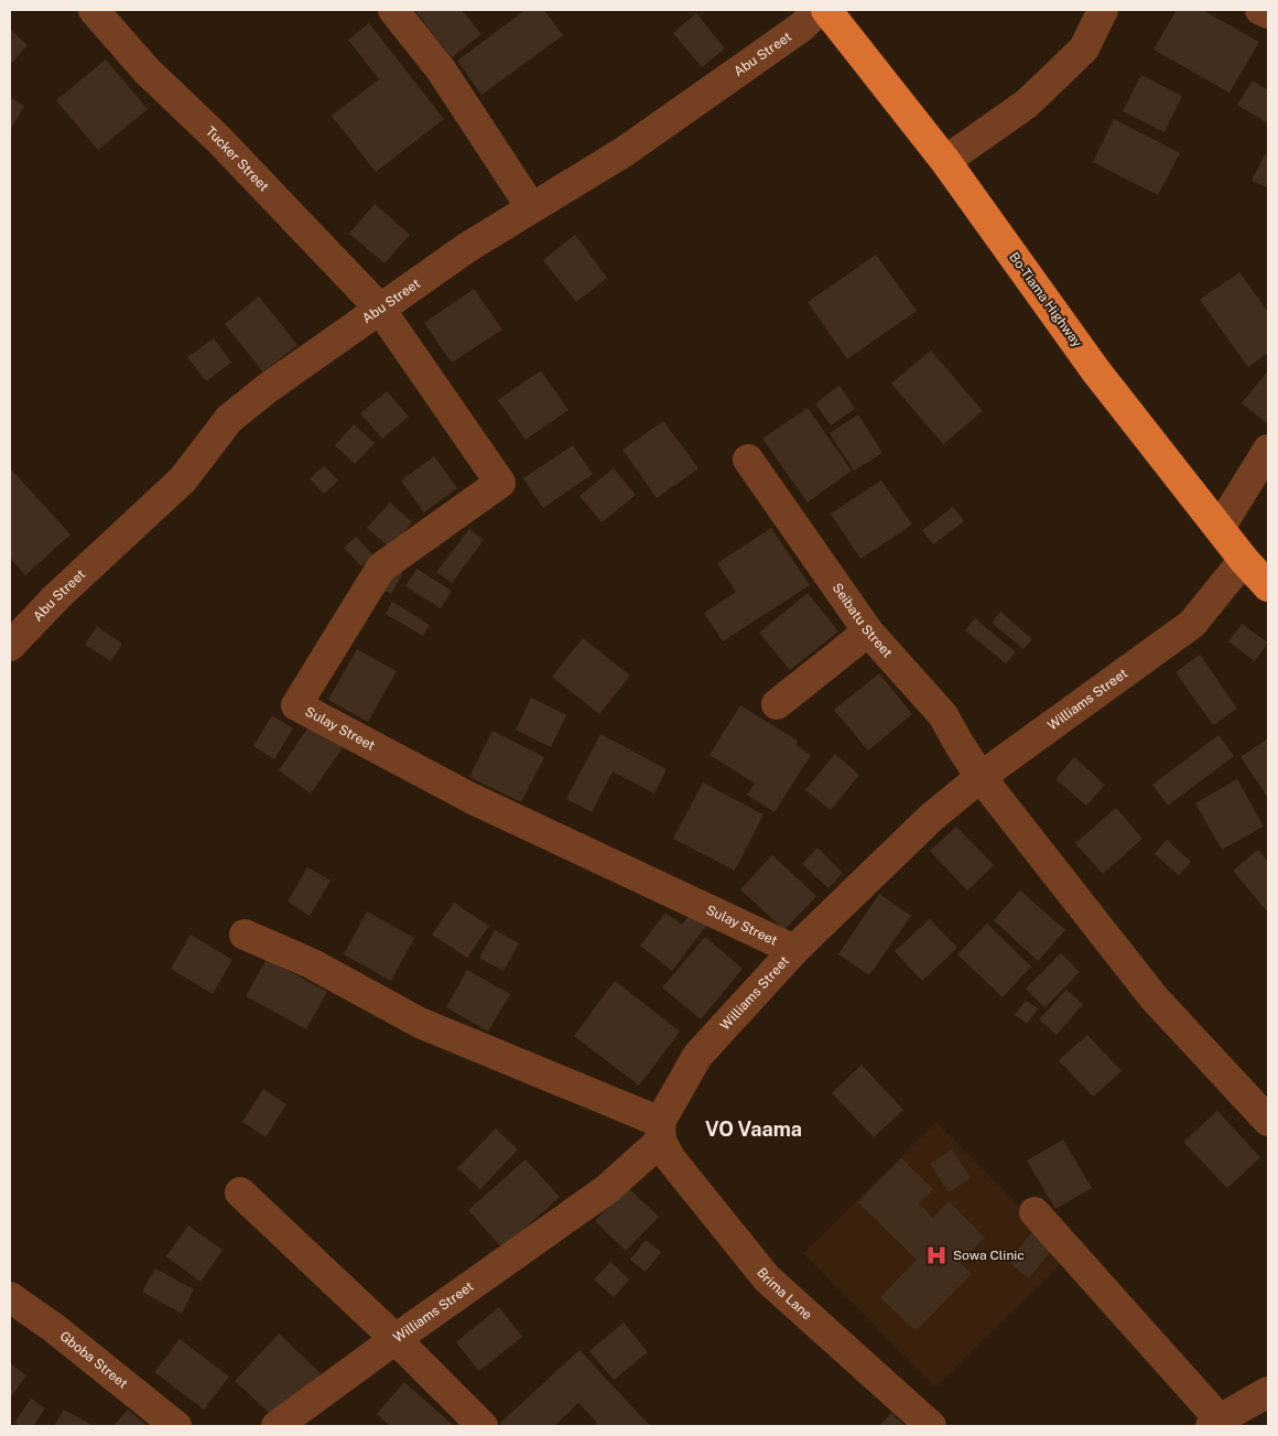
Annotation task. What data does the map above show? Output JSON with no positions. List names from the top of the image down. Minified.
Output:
{"streets":{"highway":["Bo-Tiama Highway"],"street":["Abu Street","Tucker Street","Seibatu Street","Williams Street","Sulay Street","Brima Lane","Gboba Street"]},"crossings":[["Abu Street","Tucker Street"],["Abu Street","Sulay Street"],["Tucker Street","Sulay Street"],["Bo-Tiama Highway","Williams Street"],["Seibatu Street","Williams Street"],["Williams Street","Sulay Street"],["Williams Street","Brima Lane"]],"districts":["VO Vaama"],"places":{"hospital":["Sowa Clinic"]}}
